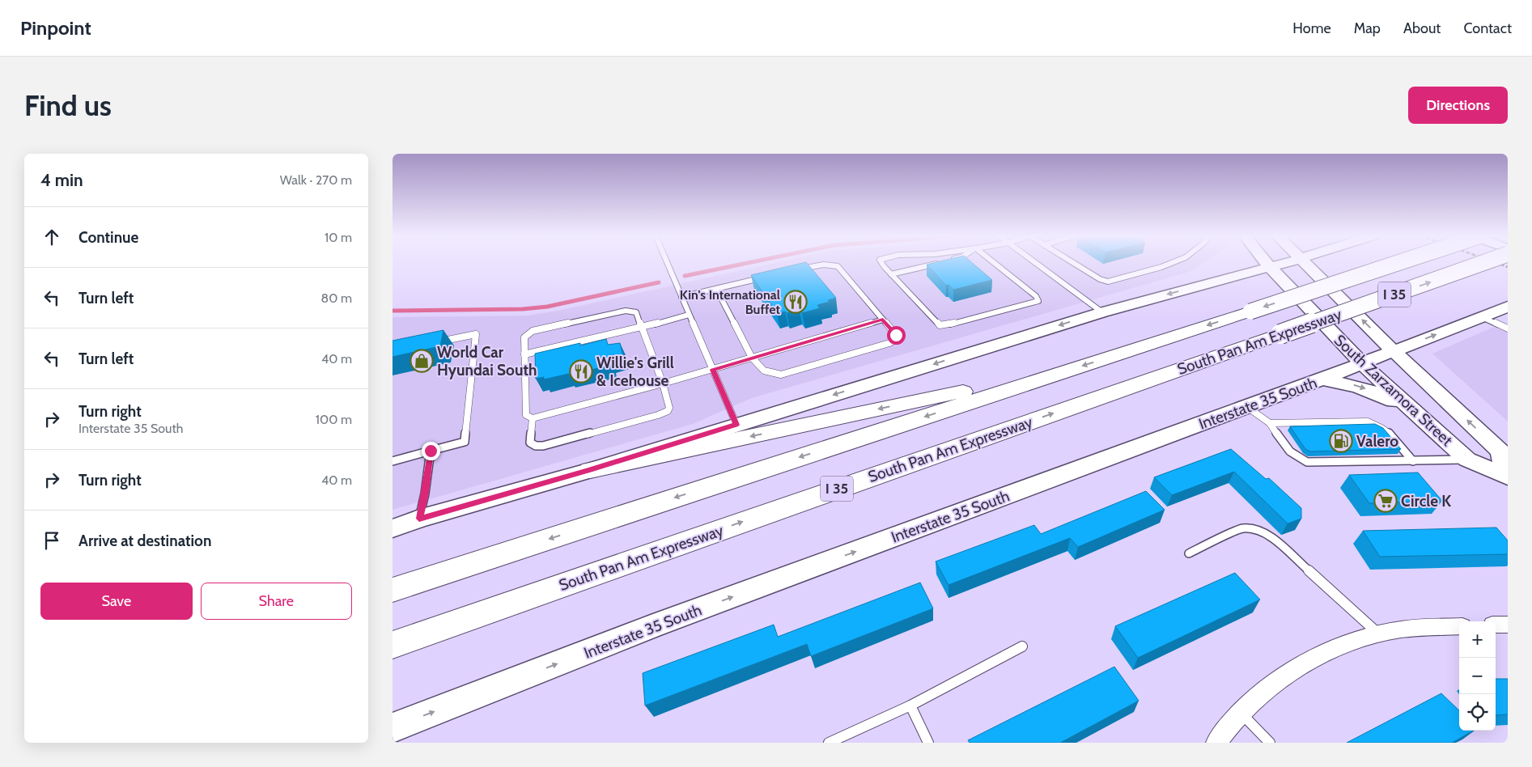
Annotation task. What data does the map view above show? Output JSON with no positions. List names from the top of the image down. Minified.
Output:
{"streets":{"highway":["I 35","South Pan Am Expressway"],"main road":["South Zarzamora Street","Interstate 35 South"]},"crossings":[["South Zarzamora Street","Interstate 35 South"]],"places":{"restaurant":["Kin's International Buffet","Willie's Grill & Icehouse"],"shop":["World Car Hyundai South"],"fuel station":["Valero"],"supermarket":["Circle K"]},"page":{"header":"Pinpoint","nav":["Home","Map","About","Contact"],"buttons":["Directions",["Save","Share"]],"title":"Find us","heading":["4 min","Walk · 270 m"],"list":[["Continue","10 m"],["Turn left","80 m"],["Turn left","40 m"],["Turn right","Interstate 35 South","100 m"],["Turn right","40 m"],"Arrive at destination"],"map_buttons":["+","−"]}}
